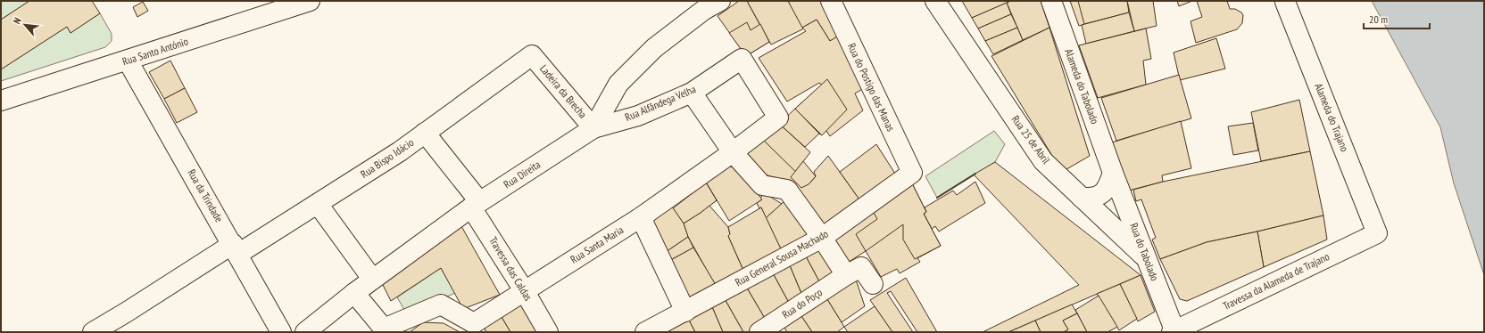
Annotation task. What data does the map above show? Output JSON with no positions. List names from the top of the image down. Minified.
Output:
{"streets":{"street":["Rua Santo António","Alameda do Tabolado","Rua do Postigo das Manas","Ladeira da Brecha","Rua Alfândega Velha","Alameda do Trajano","Rua 25 de Abril","Rua Bispo Idácio","Rua Direita","Rua da Trindade","Rua Santa Maria","Rua do Tabolado","Rua General Sousa Machado","Travessa das Caldas","Travessa da Alameda de Trajano","Rua do Poço"]},"crossings":[["Rua Santo António","Rua da Trindade"],["Alameda do Tabolado","Rua do Tabolado"],["Rua do Postigo das Manas","Rua General Sousa Machado"],["Ladeira da Brecha","Rua Alfândega Velha"],["Ladeira da Brecha","Rua Bispo Idácio"],["Ladeira da Brecha","Rua Direita"],["Rua Alfândega Velha","Rua Direita"],["Rua Alfândega Velha","Rua Santa Maria"],["Alameda do Trajano","Travessa da Alameda de Trajano"],["Rua 25 de Abril","Rua do Tabolado"],["Rua Bispo Idácio","Rua da Trindade"],["Rua Bispo Idácio","Travessa das Caldas"],["Rua Direita","Rua Santa Maria"],["Rua Direita","Travessa das Caldas"],["Rua Santa Maria","Travessa das Caldas"],["Rua do Tabolado","Travessa da Alameda de Trajano"]],"scale_bar":"20 m","north":"top left"}
